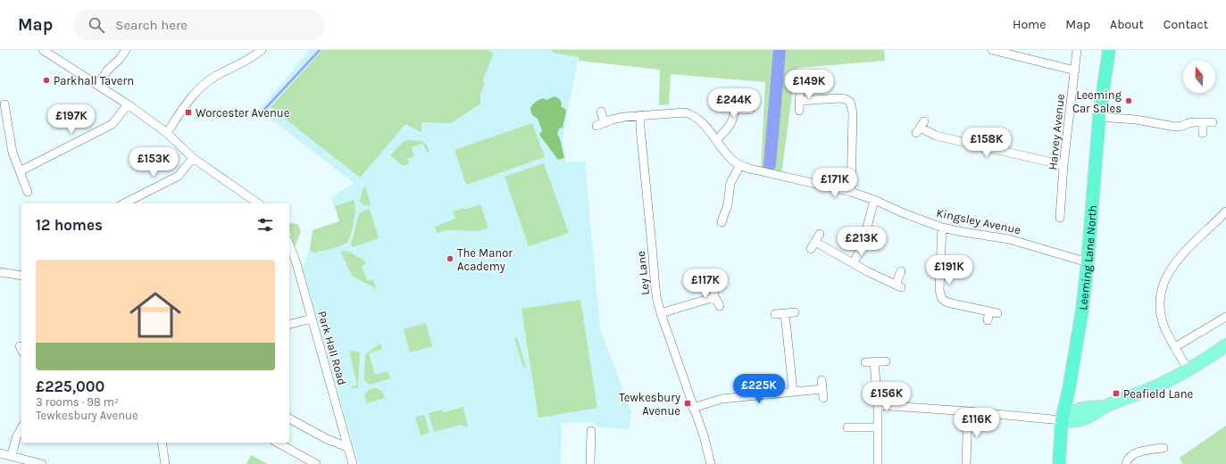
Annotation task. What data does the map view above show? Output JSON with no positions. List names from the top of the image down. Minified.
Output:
{"streets":{"highway":["Leeming Lane North"],"street":["Harvey Avenue","Kingsley Avenue","Ley Lane","Park Hall Road"]},"crossings":[["Kingsley Avenue","Leeming Lane North"],["Kingsley Avenue","Ley Lane"]],"places":{"other":["Parkhall Tavern","Leeming Car Sales","The Manor Academy"],"transit":["Worcester Avenue","Peafield Lane","Tewkesbury Avenue"]},"north":"top","page":{"header":"Map","search":"Search here","nav":["Home","Map","About","Contact"],"price":["£149K","£244K","£197K","£158K","£153K","£171K","£213K","£191K","£117K","£225K","£156K","£116K"],"heading":"12 homes","list":[{"name":"£225,000","note":"3 rooms · 98 m² · Tewkesbury Avenue"}]}}
